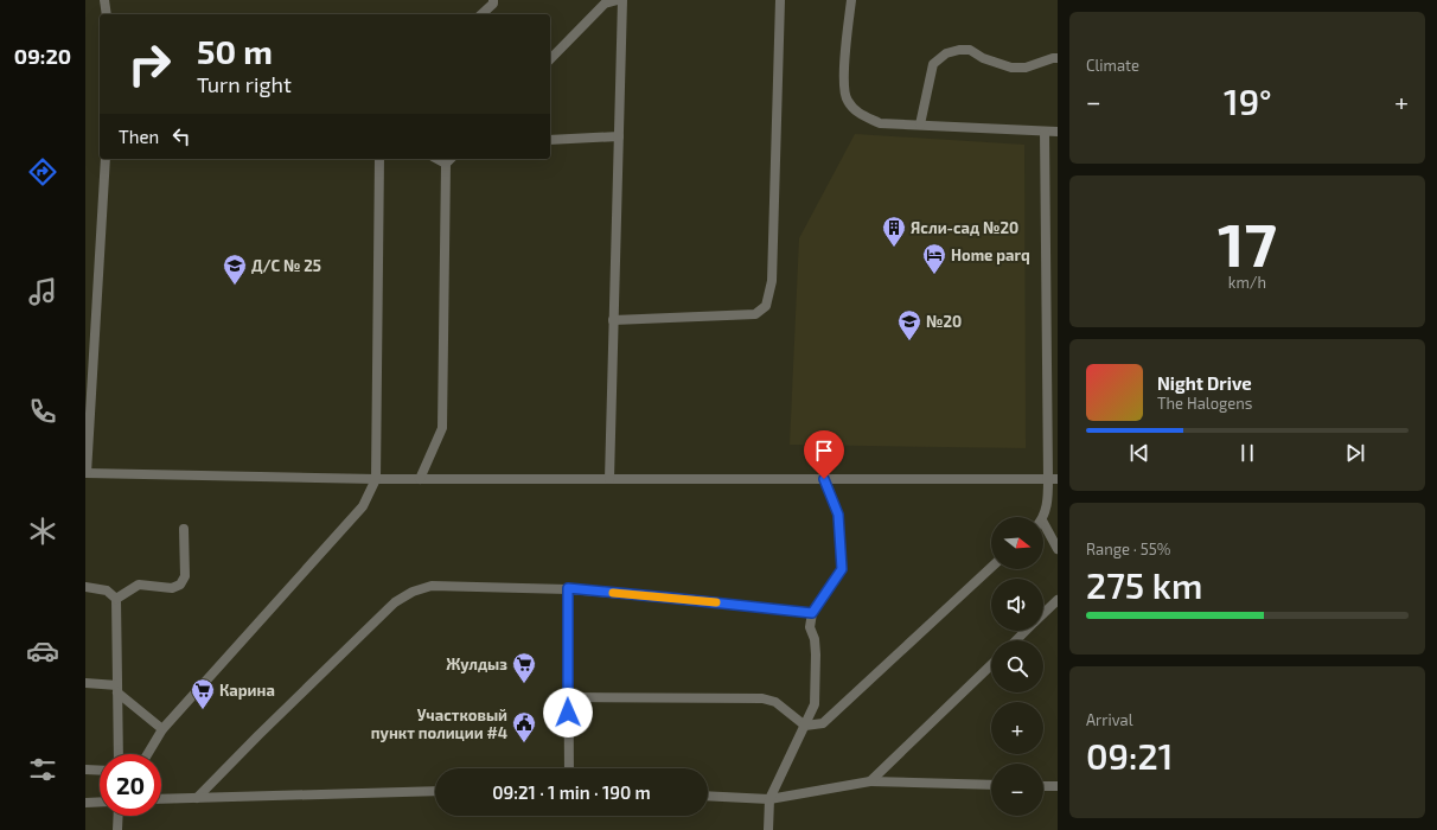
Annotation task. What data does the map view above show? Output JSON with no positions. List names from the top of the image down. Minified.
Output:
{"places":{"building":["Ясли-сад №20"],"hotel":["Home parq"],"school or university":["Д/С № 25","№20"],"supermarket":["Жулдыз","Карина"],"public building":["Участковый пункт полиции #4"]},"north":"right","page":{"tabs":"09:20","tile":["Climate",["17","km/h"],["Range · 55%","275 km"],["Arrival","09:21"]],"turn":["50 m","Turn right"],"heat":["−","19°","+"],"then":"Then","song":["Night Drive","The Halogens"],"map_buttons":["+","−"],"limit":"20","trip":"09:21 · 1 min · 190 m"}}
